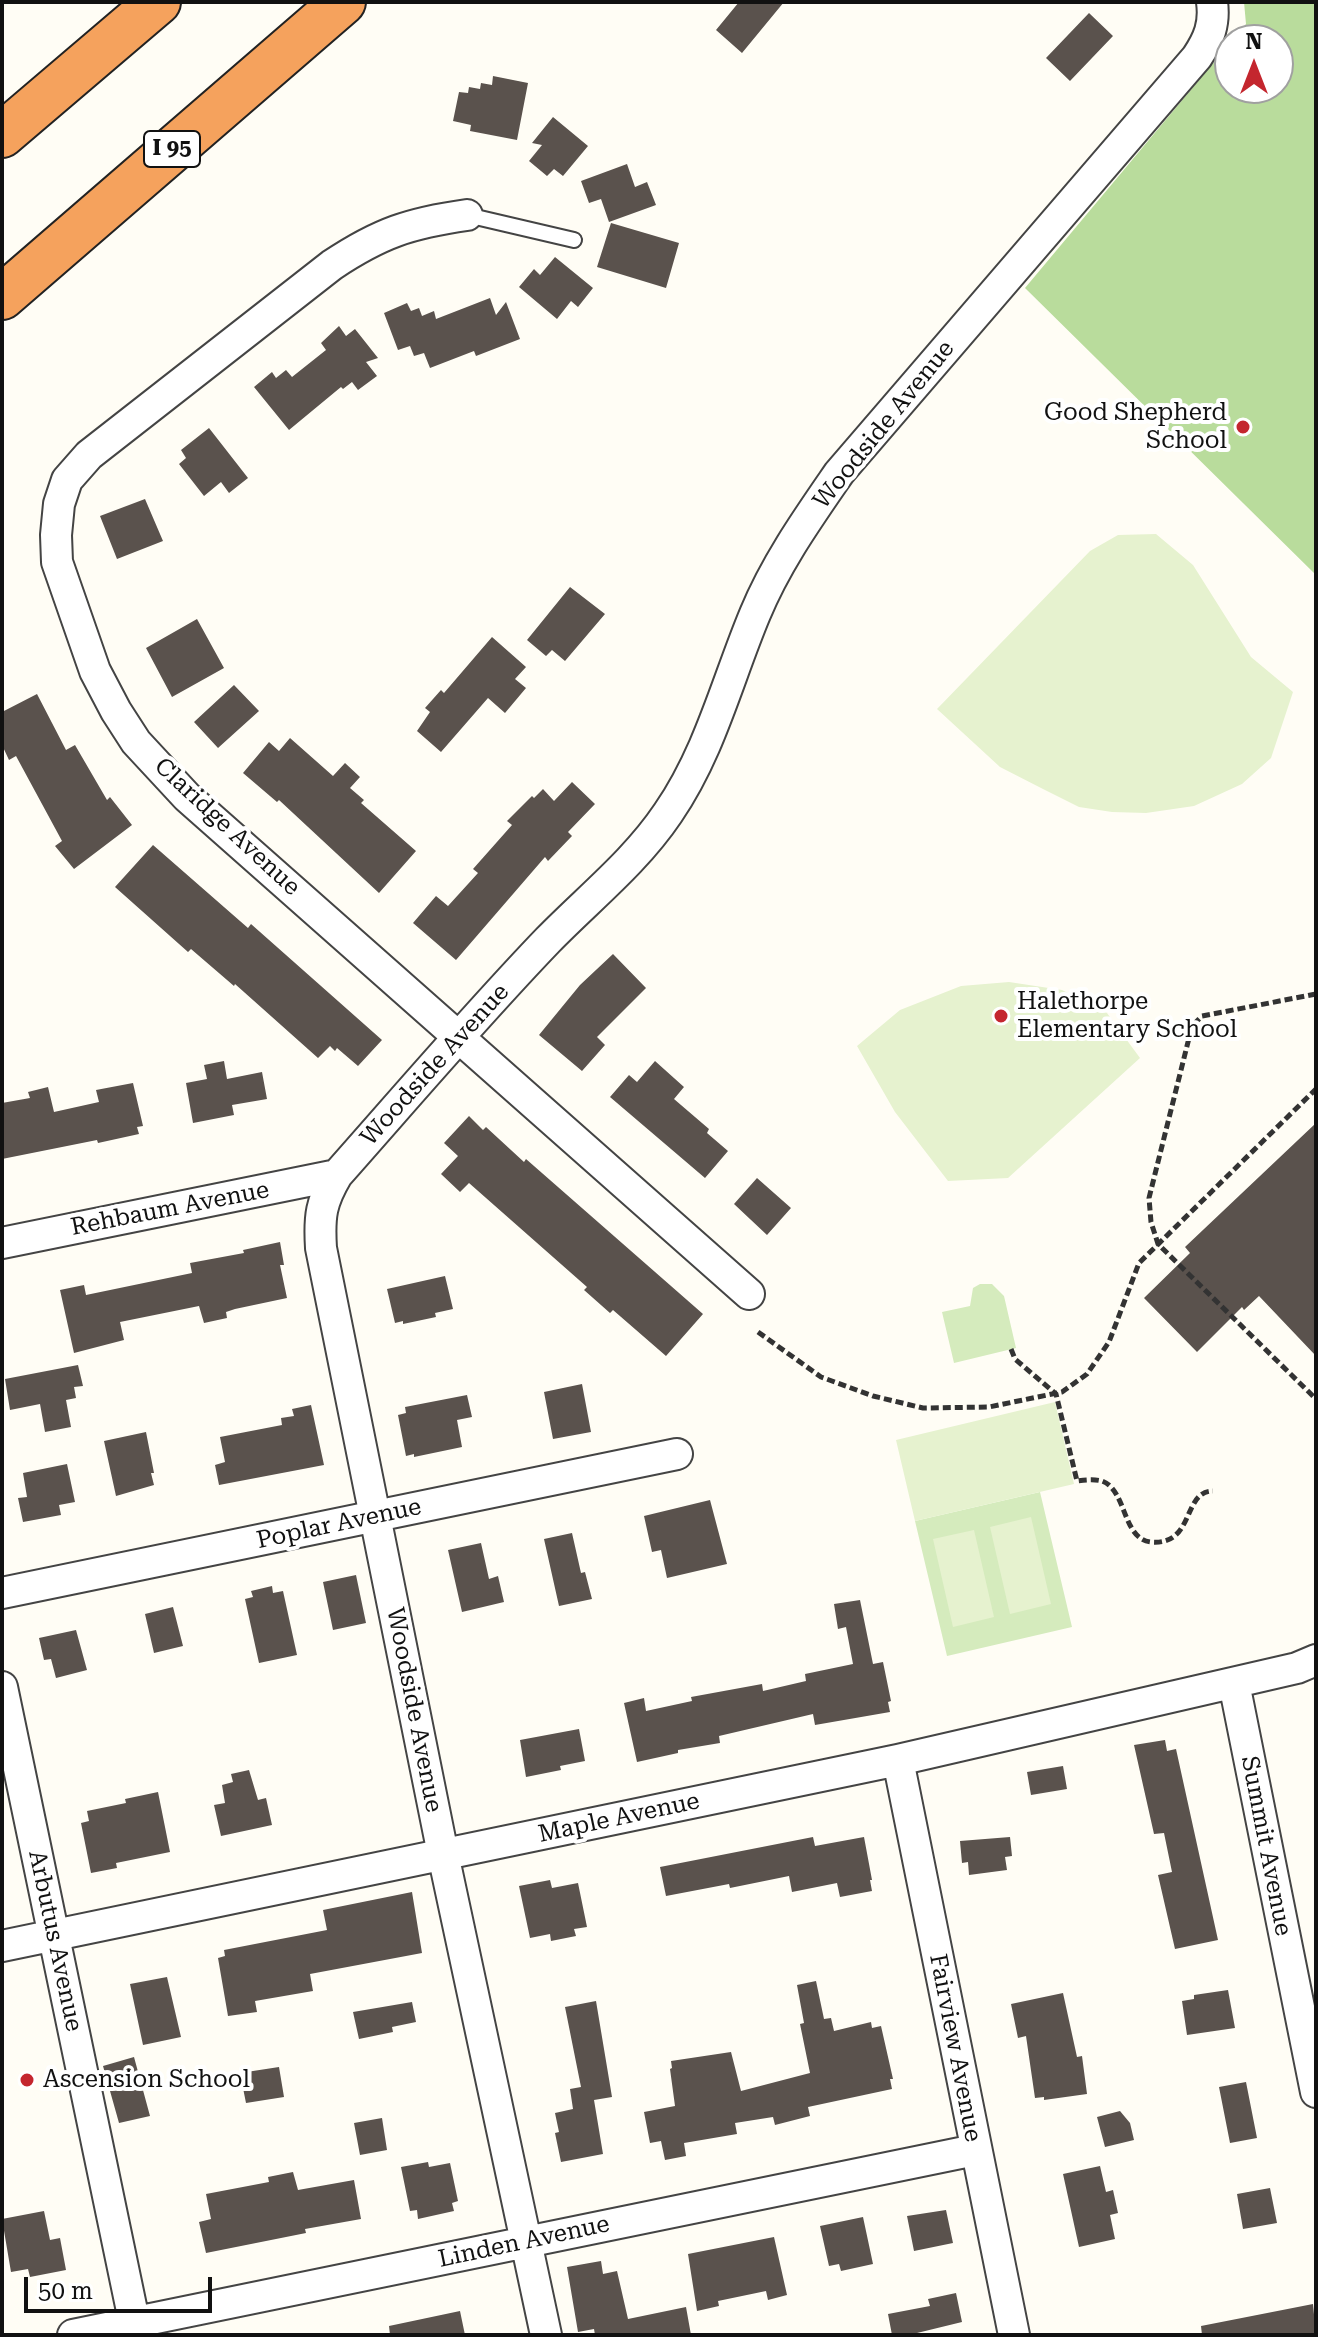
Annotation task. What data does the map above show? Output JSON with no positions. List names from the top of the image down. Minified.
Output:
{"streets":{"highway":["I 95"],"street":["Woodside Avenue","Claridge Avenue","Rehbaum Avenue","Poplar Avenue","Maple Avenue","Summit Avenue","Arbutus Avenue","Fairview Avenue","Linden Avenue"]},"crossings":[["Woodside Avenue","Claridge Avenue"],["Woodside Avenue","Rehbaum Avenue"],["Woodside Avenue","Poplar Avenue"],["Woodside Avenue","Maple Avenue"],["Woodside Avenue","Linden Avenue"],["Maple Avenue","Summit Avenue"],["Maple Avenue","Arbutus Avenue"],["Maple Avenue","Fairview Avenue"],["Arbutus Avenue","Linden Avenue"],["Fairview Avenue","Linden Avenue"]],"places":["Good Shepherd School","Halethorpe Elementary School","Ascension School"],"scale_bar":"50 m","north":"top"}
